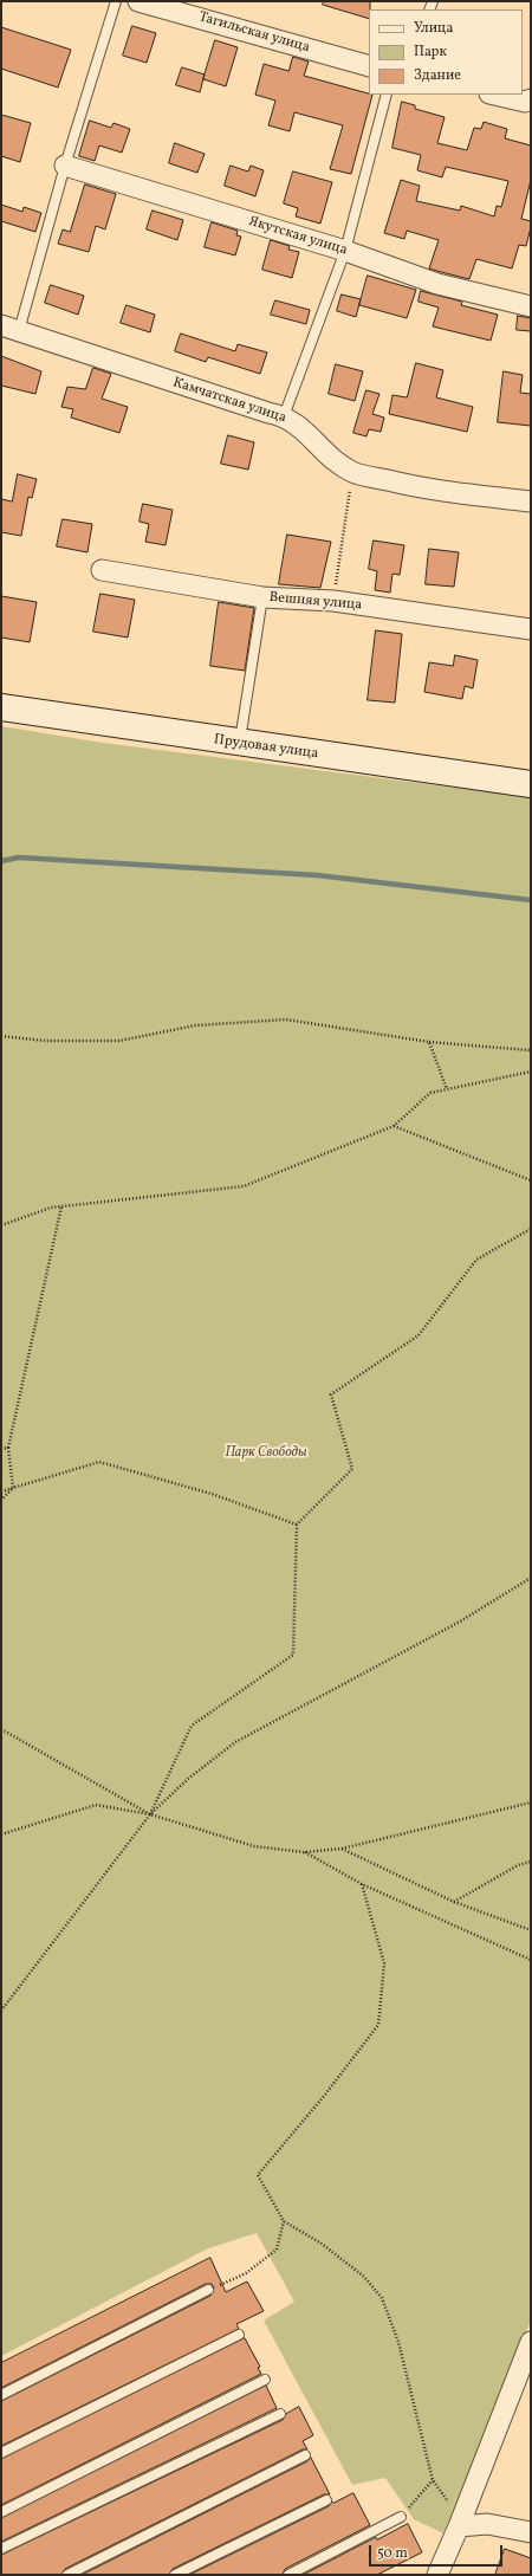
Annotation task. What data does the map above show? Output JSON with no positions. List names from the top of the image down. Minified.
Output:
{"streets":{"main road":["Прудовая улица"],"street":["Тагильская улица","Якутская улица","Камчатская улица","Вешняя улица"]},"parks":["Парк Свободы"],"legend":["Улица","Парк","Здание"],"scale_bar":"50 m"}
